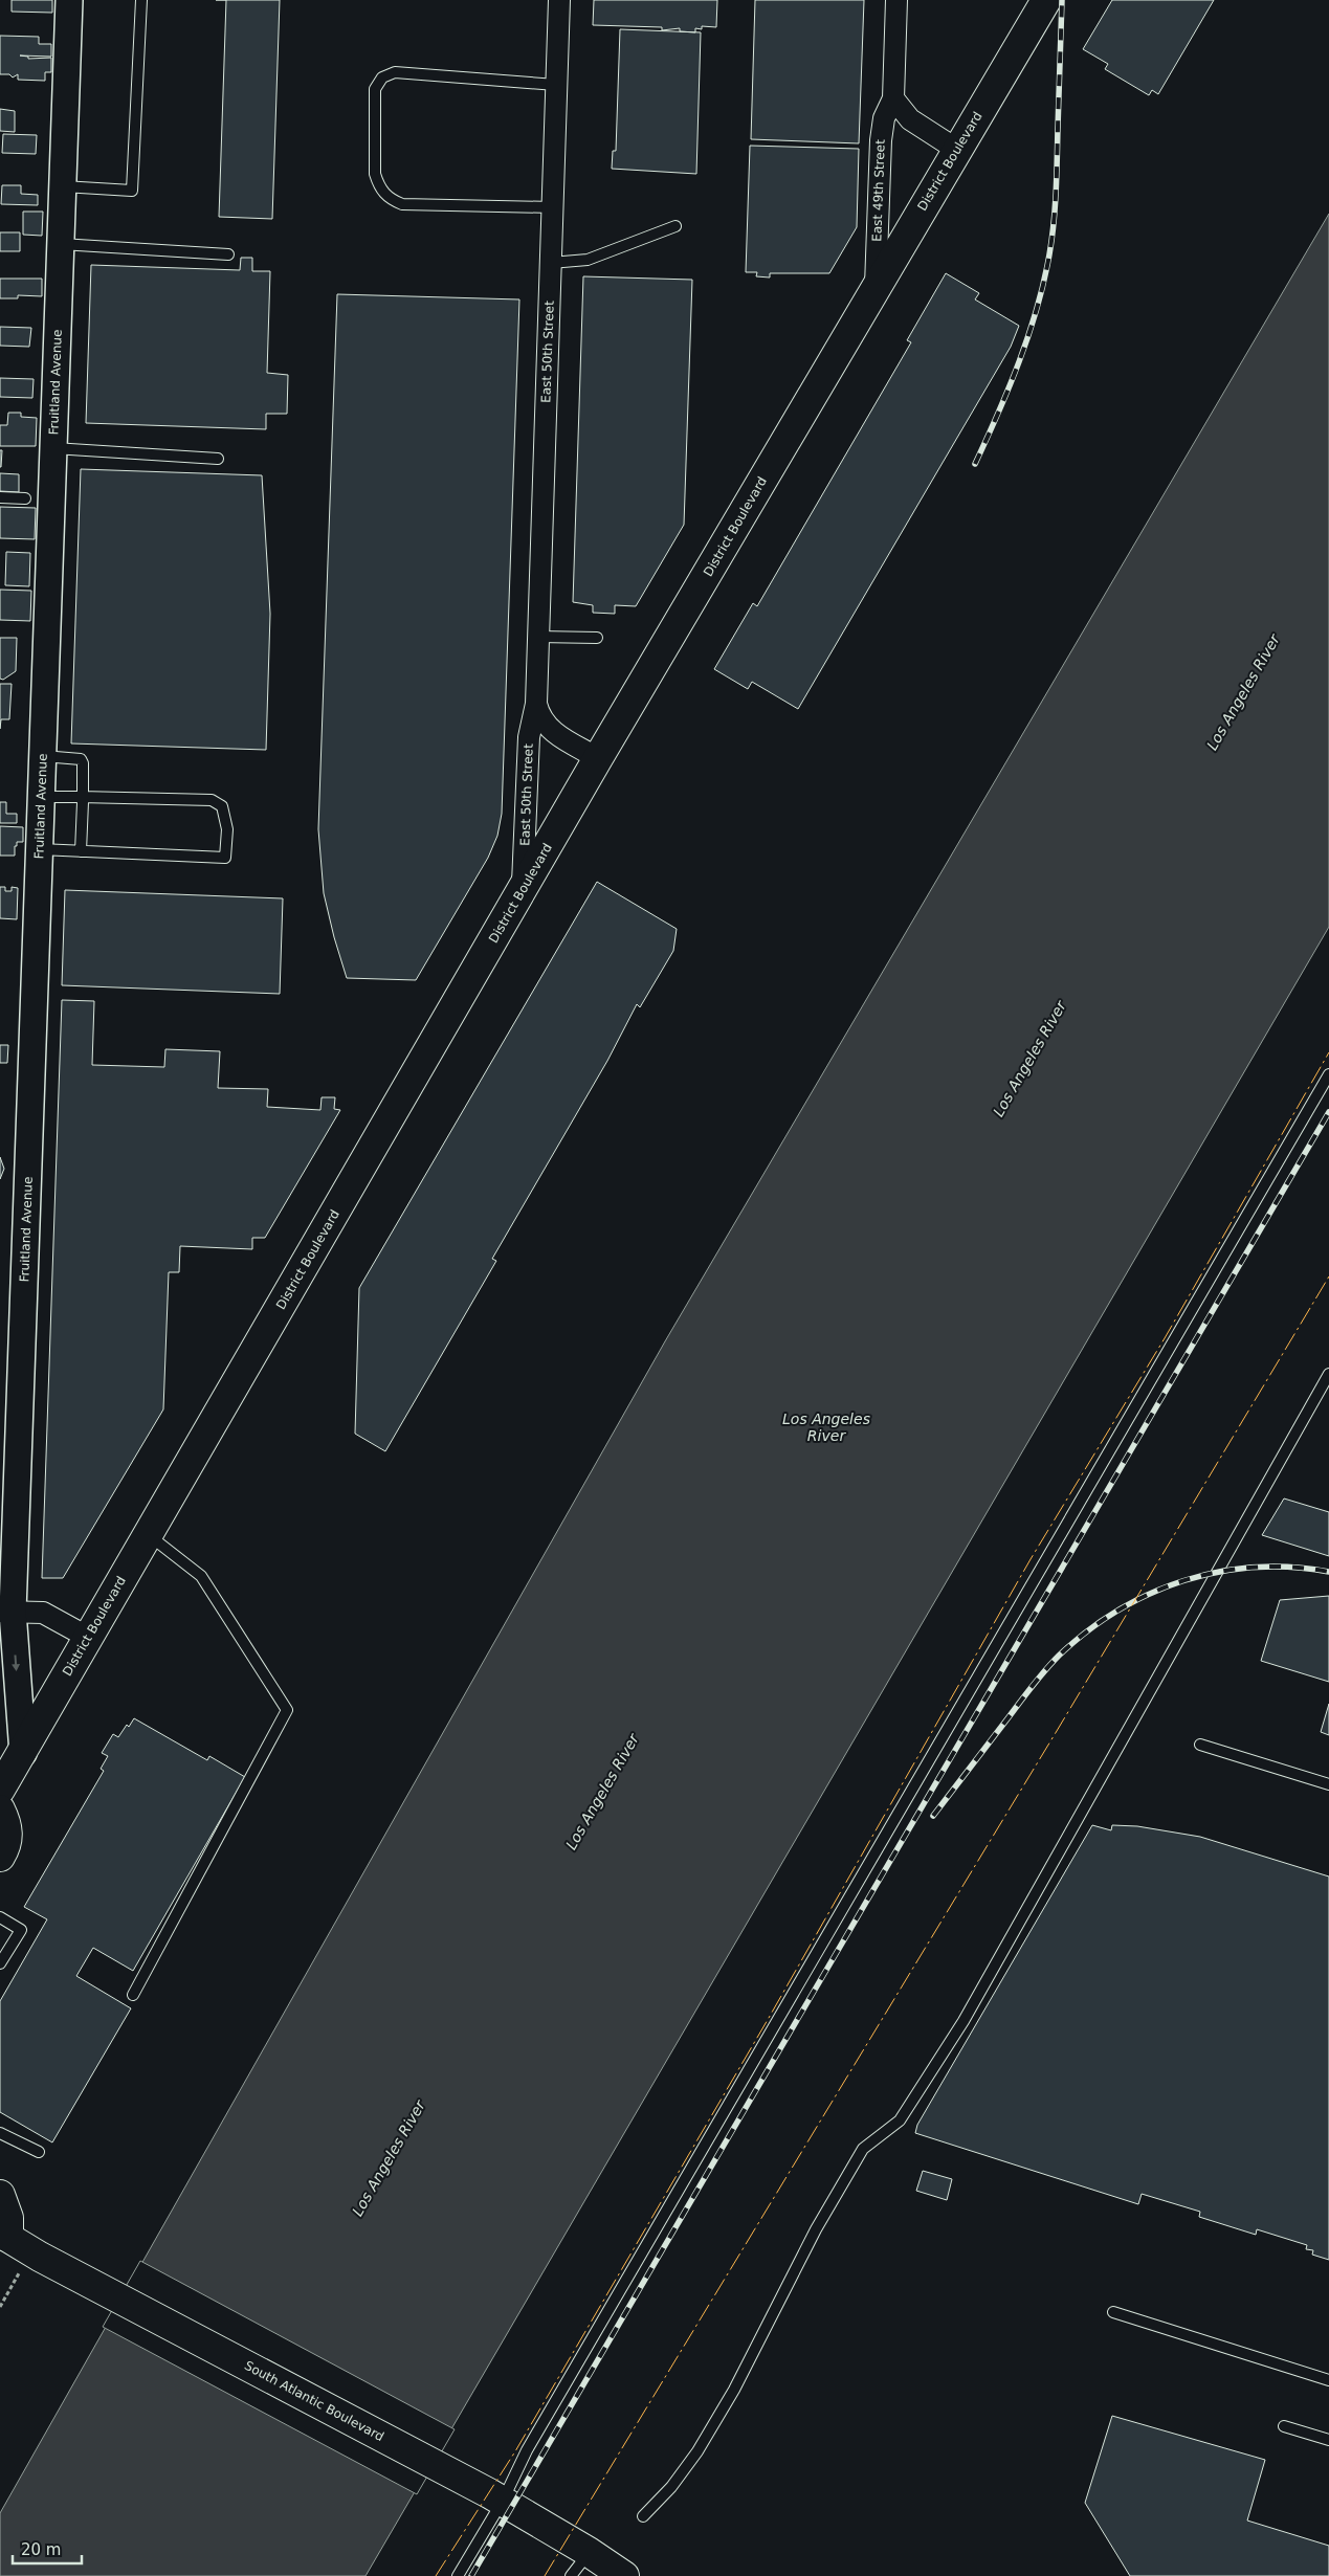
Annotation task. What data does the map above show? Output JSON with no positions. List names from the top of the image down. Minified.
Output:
{"streets":{"main road":["District Boulevard","South Atlantic Boulevard"],"street":["East 49th Street","East 50th Street","Fruitland Avenue"]},"crossings":[["District Boulevard","East 49th Street"],["District Boulevard","East 50th Street"],["District Boulevard","Fruitland Avenue"]],"water":["Los Angeles River"],"scale_bar":"20 m"}
